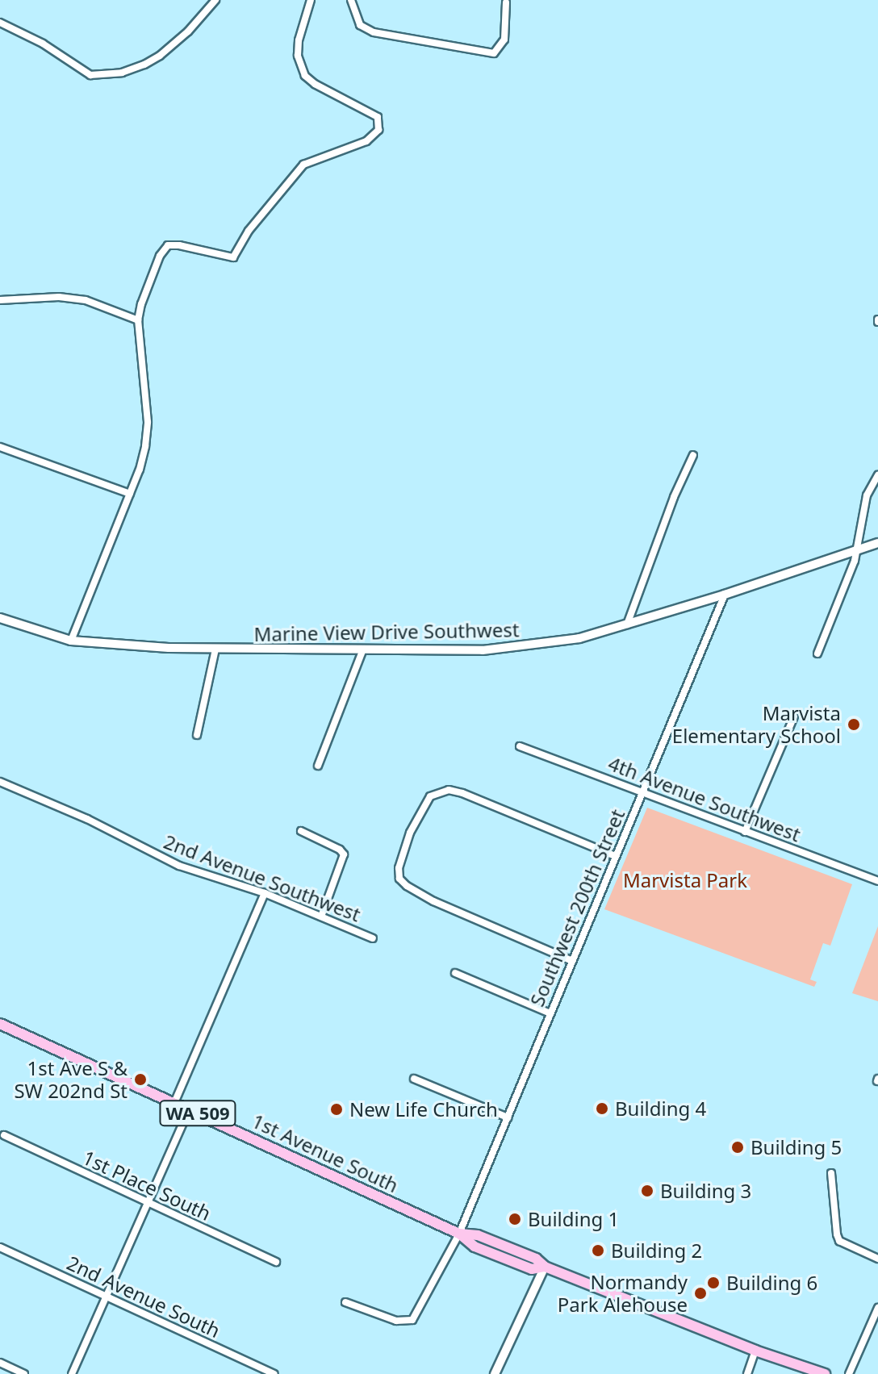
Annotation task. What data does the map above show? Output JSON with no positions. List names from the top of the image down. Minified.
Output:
{"streets":{"main road":["WA 509","1st Avenue South"],"street":["Marine View Drive Southwest","4th Avenue Southwest","2nd Avenue Southwest","Southwest 200th Street","1st Place South","2nd Avenue South"]},"crossings":[["Marine View Drive Southwest","Southwest 200th Street"],["4th Avenue Southwest","Southwest 200th Street"],["Southwest 200th Street","1st Avenue South"]],"parks":["Marvista Park"],"places":["Marvista Elementary School","1st Ave S & SW 202nd St","Building 4","New Life Church","Building 5","Building 3","Building 1","Building 2","Building 6","Normandy Park Alehouse"]}
